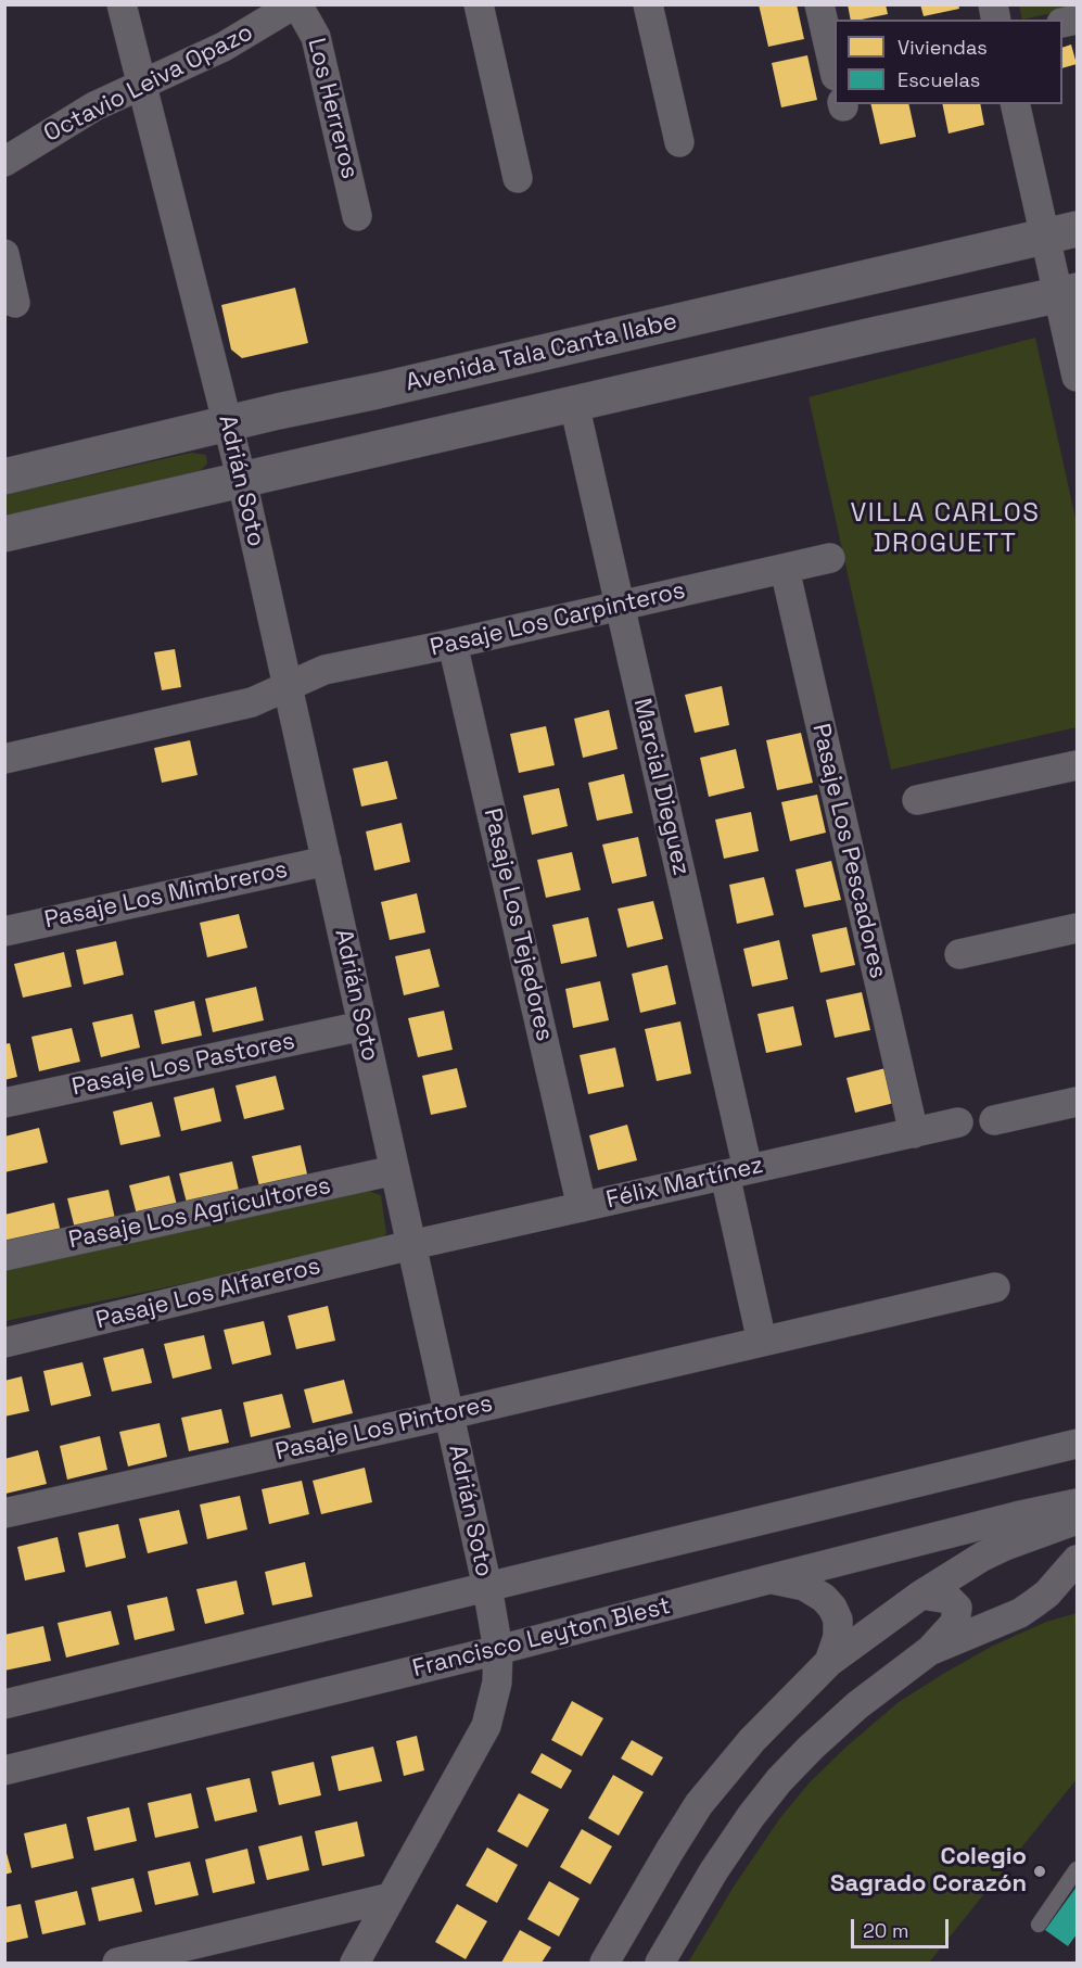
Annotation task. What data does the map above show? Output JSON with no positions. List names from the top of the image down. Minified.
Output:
{"streets":{"street":["Octavio Leiva Opazo","Los Herreros","Avenida Tala Canta Ilabe","Adrián Soto","Pasaje Los Carpinteros","Marcial Dieguez","Pasaje Los Pescadores","Pasaje Los Mimbreros","Pasaje Los Tejedores","Pasaje Los Pastores","Félix Martínez","Pasaje Los Agricultores","Pasaje Los Alfareros","Pasaje Los Pintores","Francisco Leyton Blest"]},"crossings":[["Octavio Leiva Opazo","Los Herreros"],["Octavio Leiva Opazo","Adrián Soto"],["Avenida Tala Canta Ilabe","Adrián Soto"],["Adrián Soto","Pasaje Los Carpinteros"],["Adrián Soto","Pasaje Los Mimbreros"],["Adrián Soto","Pasaje Los Pastores"],["Adrián Soto","Félix Martínez"],["Adrián Soto","Pasaje Los Agricultores"],["Adrián Soto","Pasaje Los Alfareros"],["Adrián Soto","Pasaje Los Pintores"],["Adrián Soto","Francisco Leyton Blest"],["Pasaje Los Carpinteros","Marcial Dieguez"],["Pasaje Los Carpinteros","Pasaje Los Pescadores"],["Pasaje Los Carpinteros","Pasaje Los Tejedores"],["Marcial Dieguez","Félix Martínez"],["Pasaje Los Pescadores","Félix Martínez"],["Pasaje Los Tejedores","Félix Martínez"],["Félix Martínez","Pasaje Los Alfareros"]],"districts":["VILLA CARLOS DROGUETT"],"places":["Colegio Sagrado Corazón"],"legend":["Viviendas","Escuelas"],"scale_bar":"20 m"}
